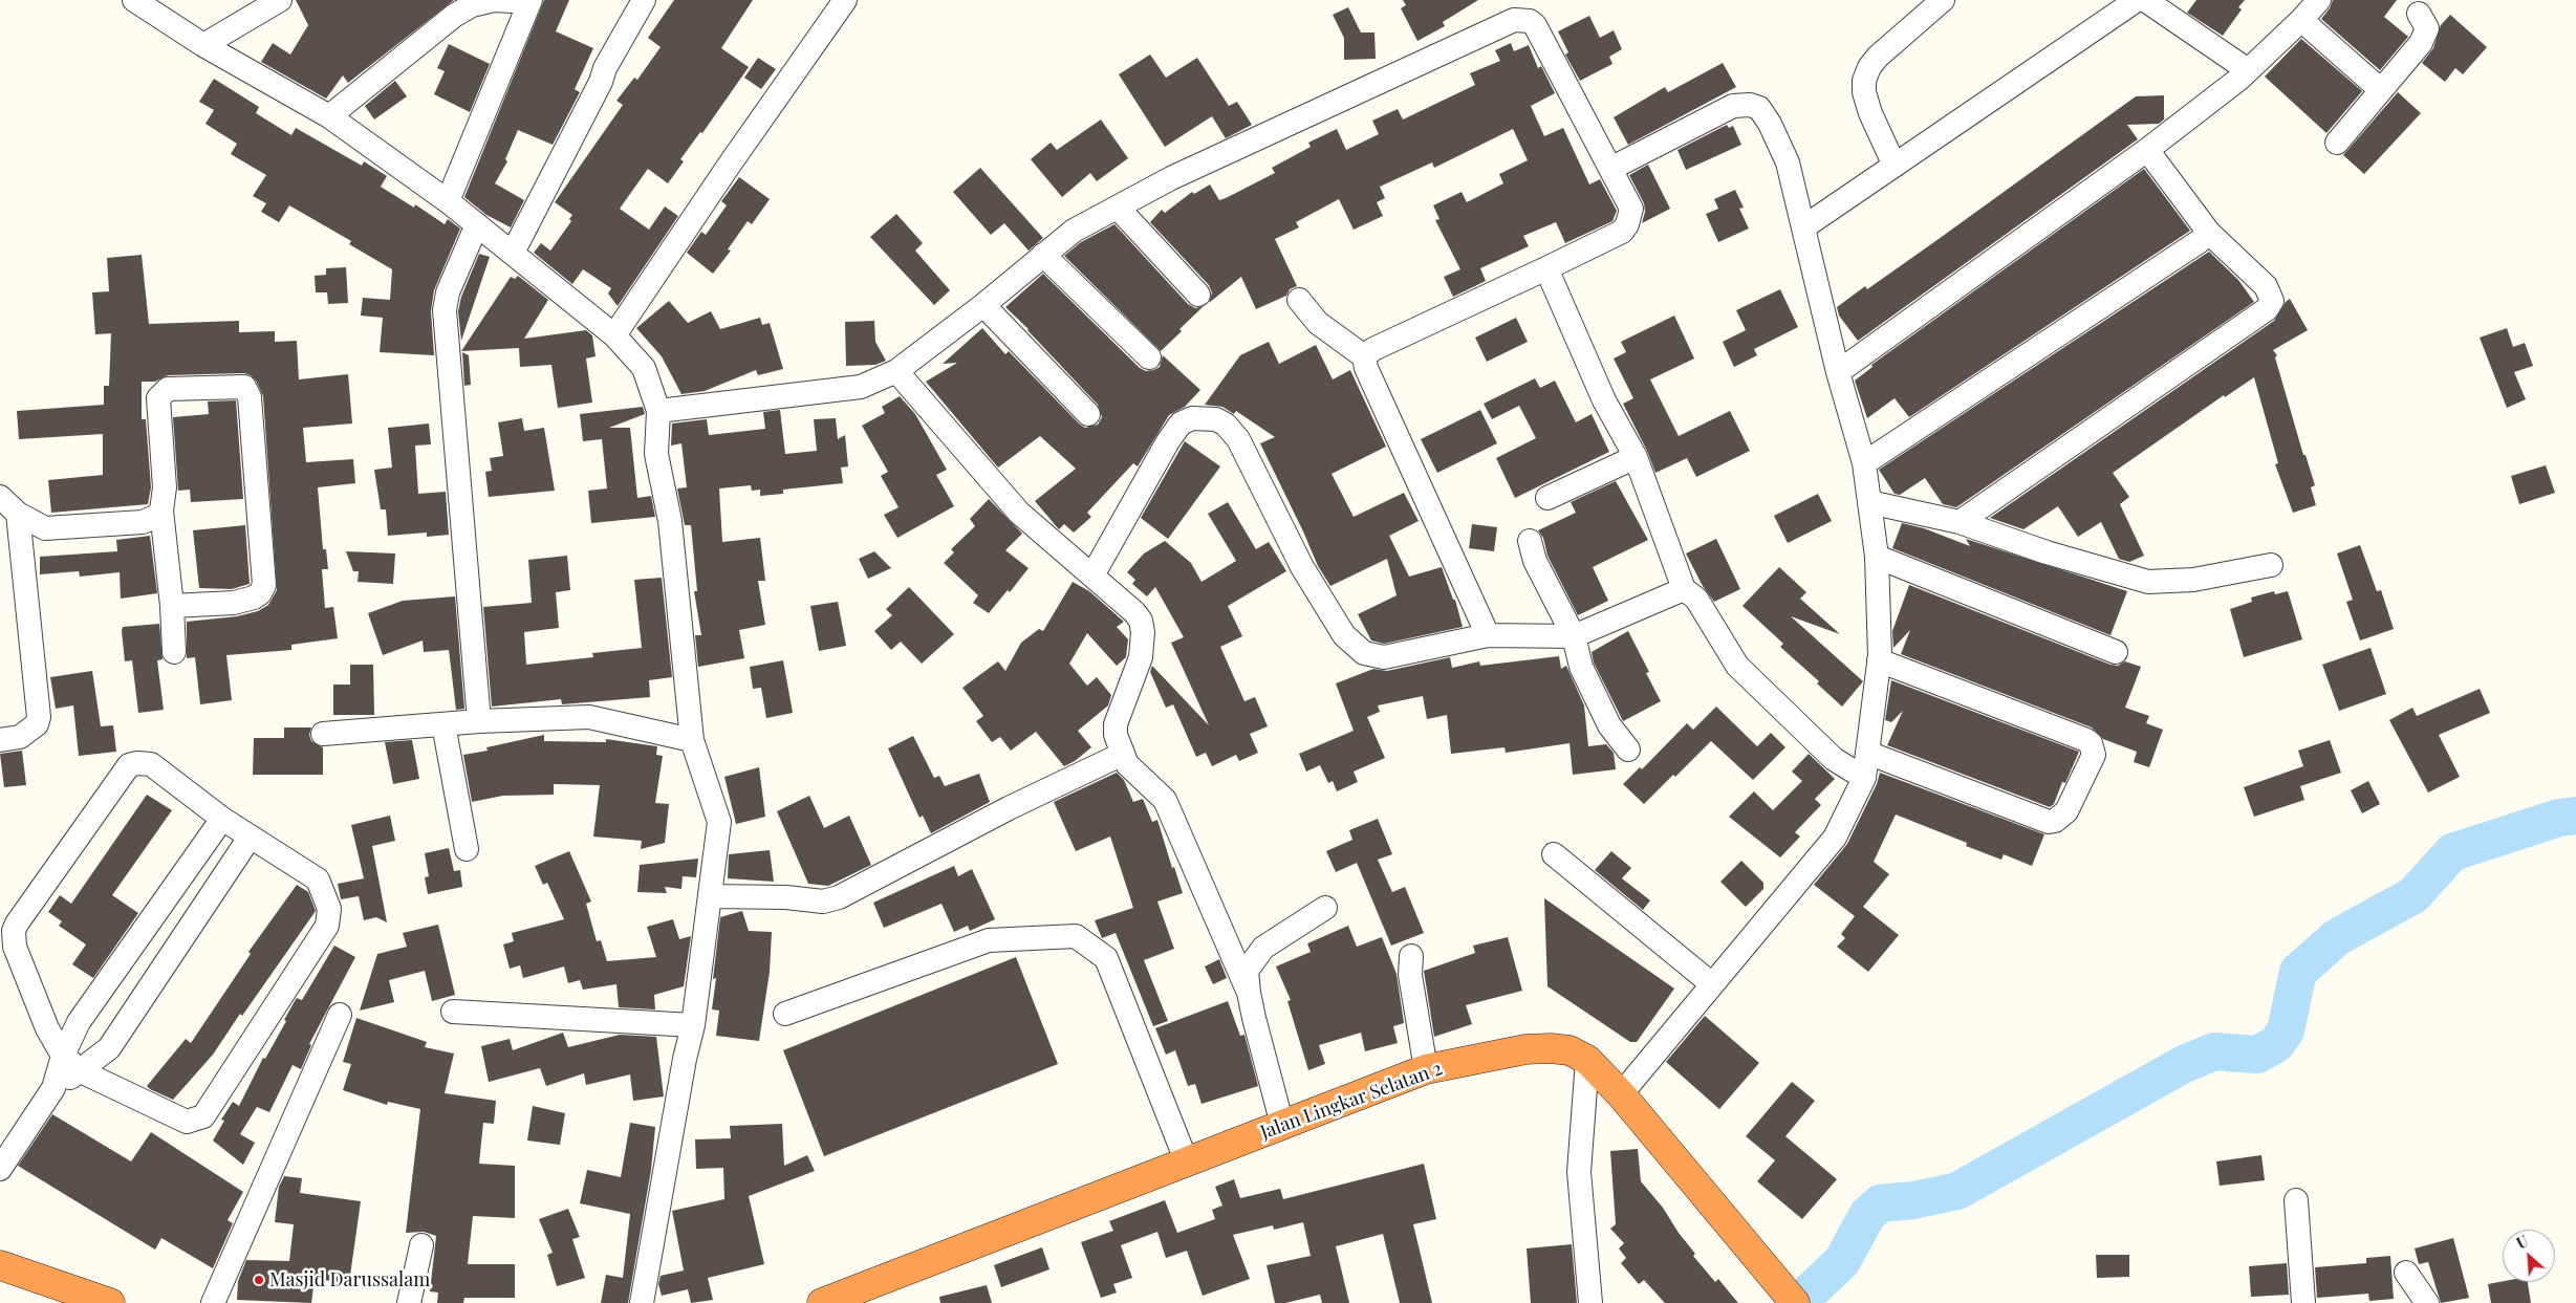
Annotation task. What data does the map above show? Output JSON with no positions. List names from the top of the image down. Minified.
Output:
{"streets":{"highway":["Jalan Lingkar Selatan 2"]},"places":["Masjid Darussalam"],"north":"top left"}
